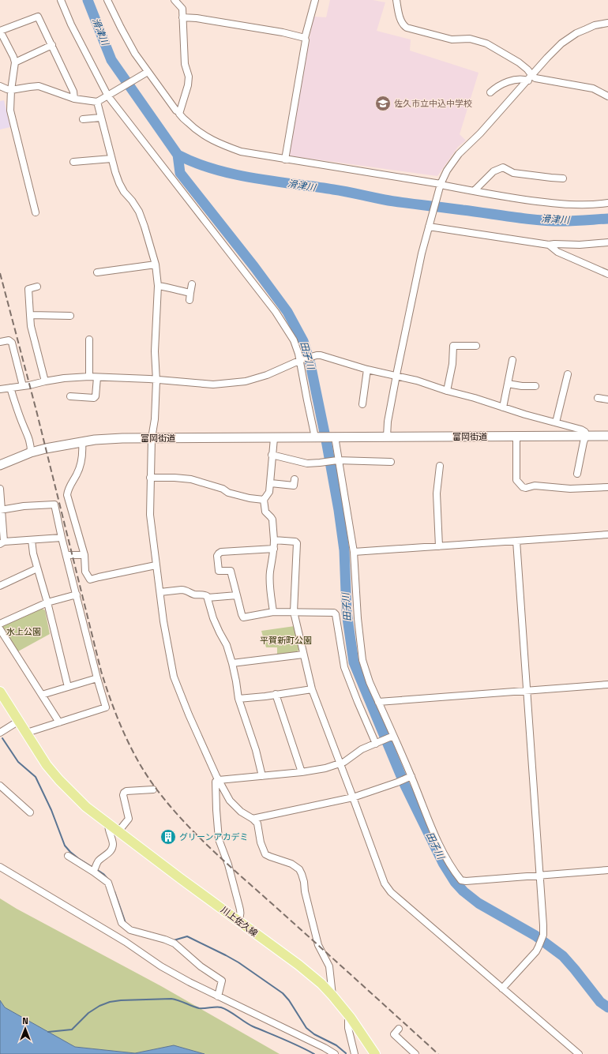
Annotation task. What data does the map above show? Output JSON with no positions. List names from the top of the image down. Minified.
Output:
{"streets":{"main road":["富岡街道","川上佐久線"]},"water":["滑津川","田子川"],"parks":["水上公園","平賀新町公園"],"places":{"school or university":["佐久市立中込中学校"],"building":["グリーンアカデミ"]},"north":"top"}
